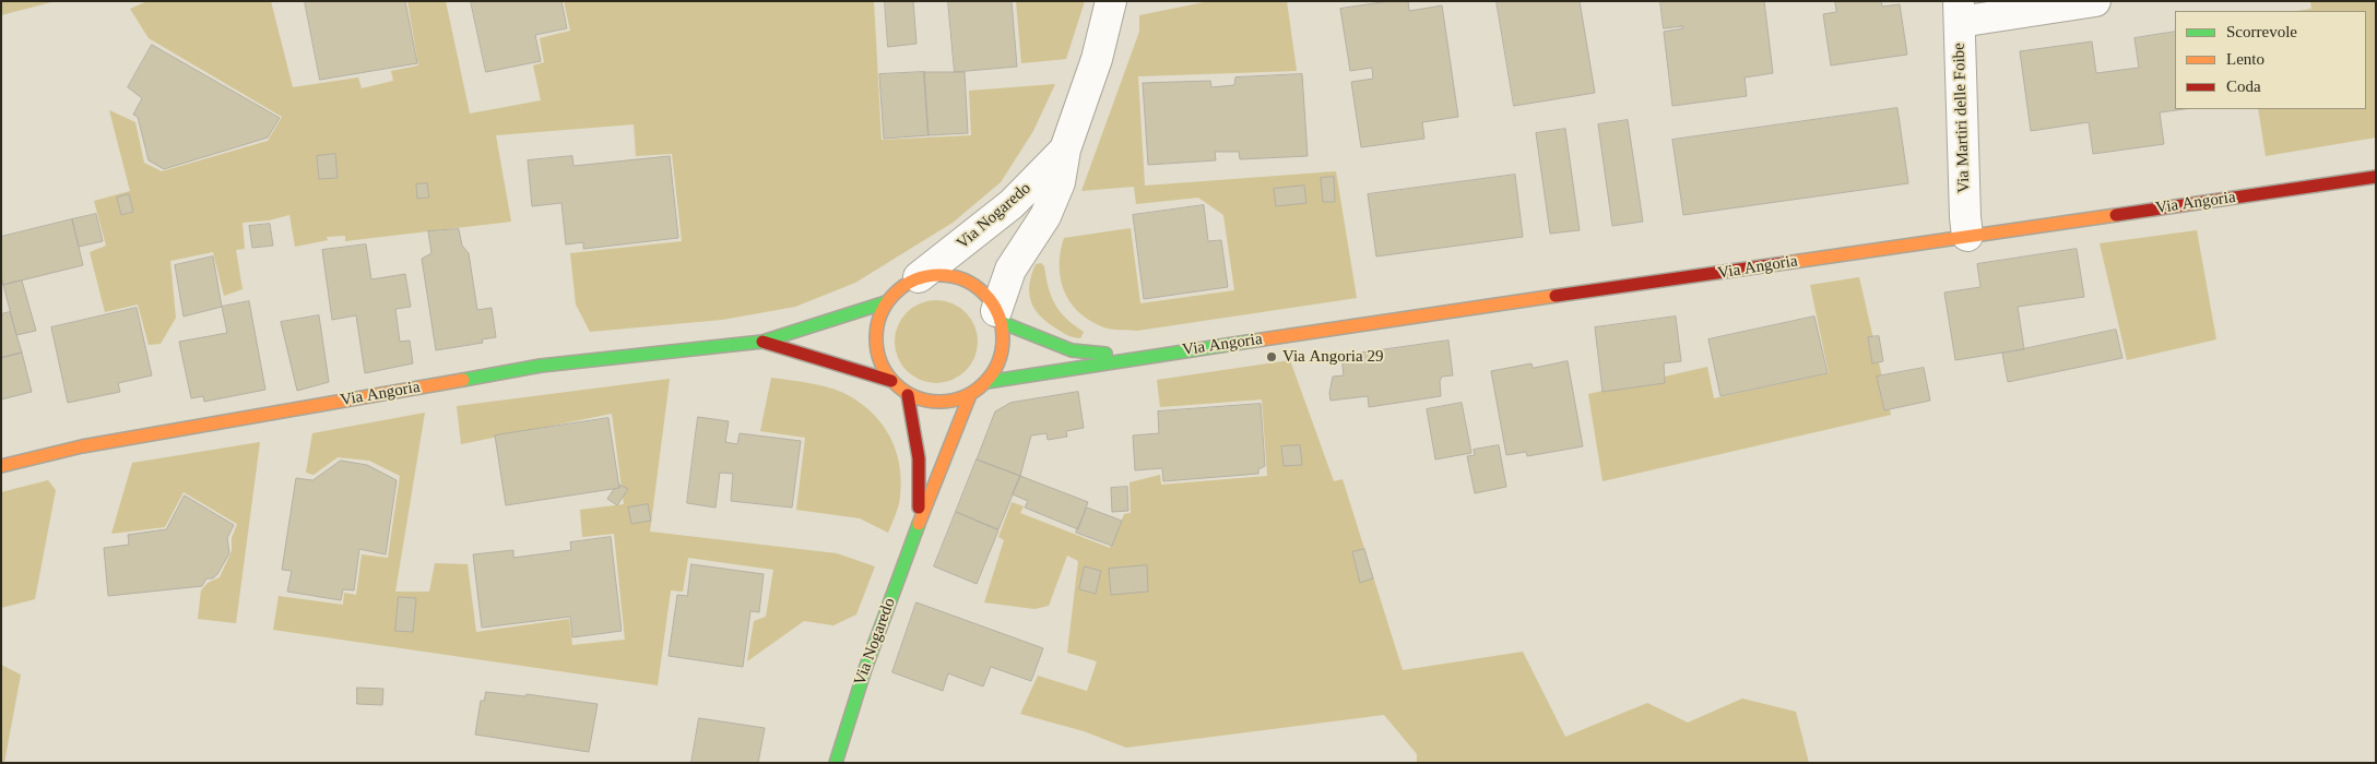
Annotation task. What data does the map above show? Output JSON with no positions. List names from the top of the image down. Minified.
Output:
{"streets":{"street":["Via Martiri delle Foibe","Via Angoria","Via Nogaredo"]},"crossings":[["Via Martiri delle Foibe","Via Angoria"],["Via Angoria","Via Nogaredo"]],"places":["Via Angoria 29"],"legend":["Scorrevole","Lento","Coda"]}
